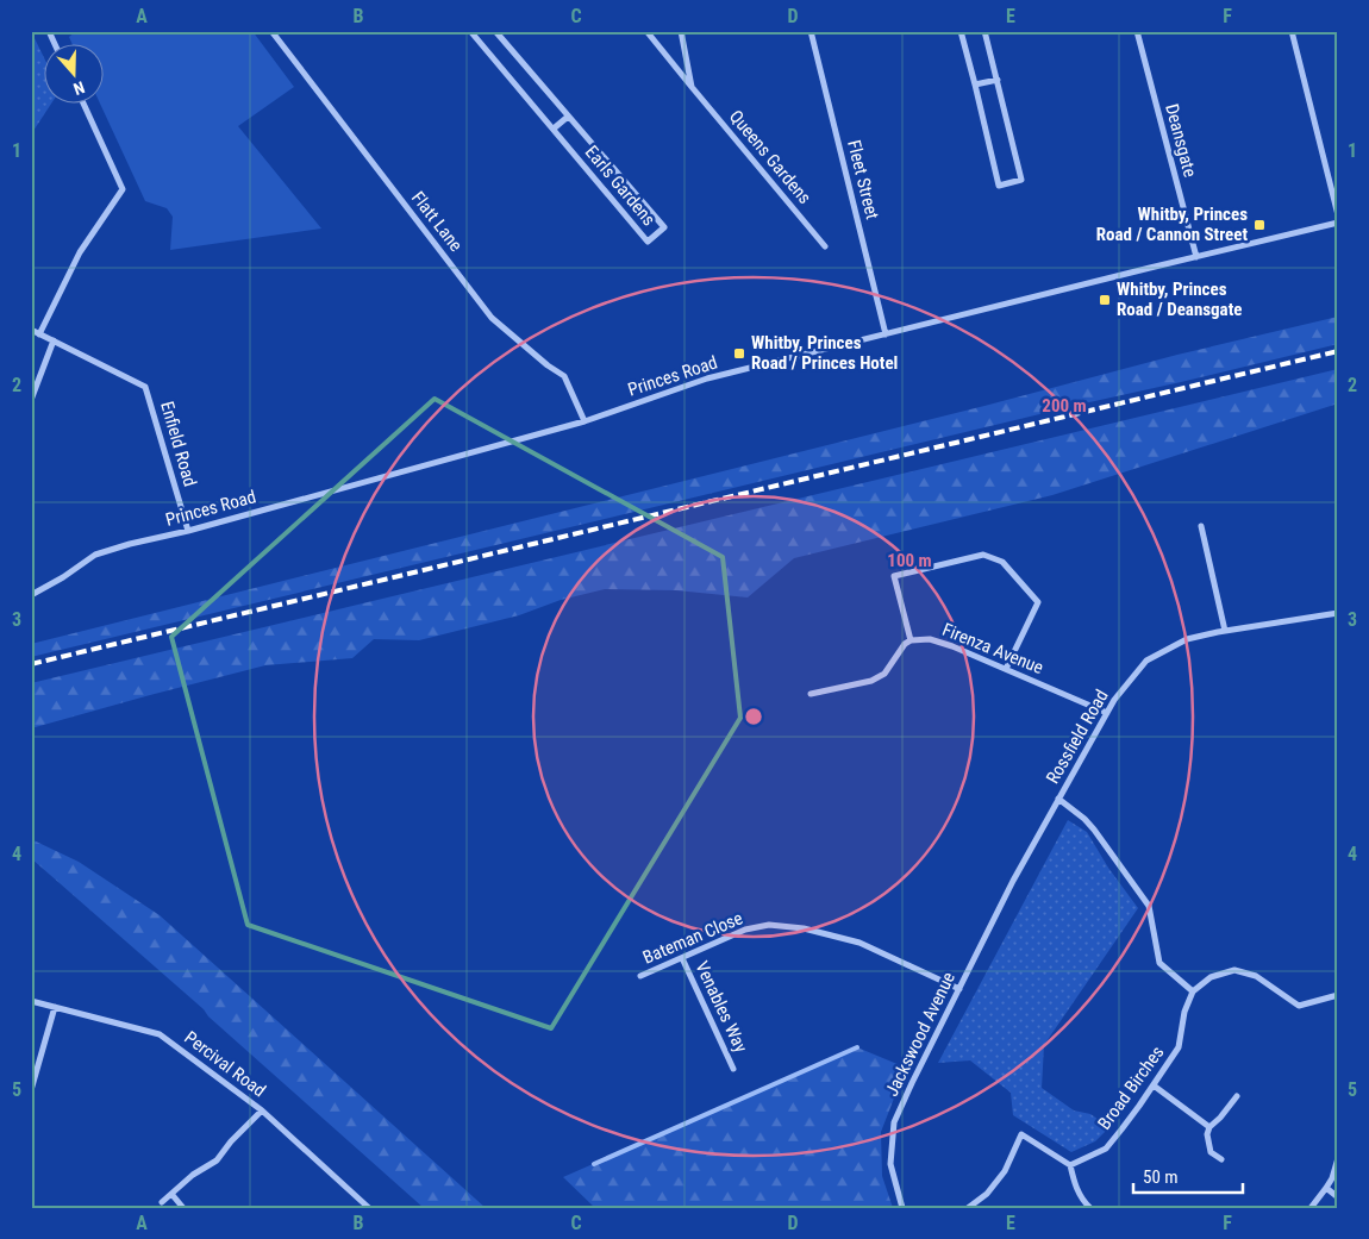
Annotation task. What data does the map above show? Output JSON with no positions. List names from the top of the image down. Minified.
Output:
{"streets":{"street":["Deansgate","Queens Gardens","Fleet Street","Earls Gardens","Flatt Lane","Princes Road","Enfield Road","Firenza Avenue","Rossfield Road","Bateman Close","Venables Way","Jackswood Avenue","Percival Road","Broad Birches"]},"crossings":[["Deansgate","Princes Road"],["Fleet Street","Princes Road"],["Flatt Lane","Princes Road"],["Princes Road","Enfield Road"],["Firenza Avenue","Rossfield Road"],["Rossfield Road","Jackswood Avenue"],["Bateman Close","Venables Way"],["Bateman Close","Jackswood Avenue"]],"places":{"transit":["Whitby, Princes Road / Cannon Street","Whitby, Princes Road / Deansgate","Whitby, Princes Road / Princes Hotel"]},"scale_bar":"50 m","north":"bottom","grid":{"columns":["A","B","C","D","E","F"],"rows":["1","2","3","4","5"]},"rings":["200 m","100 m"]}
